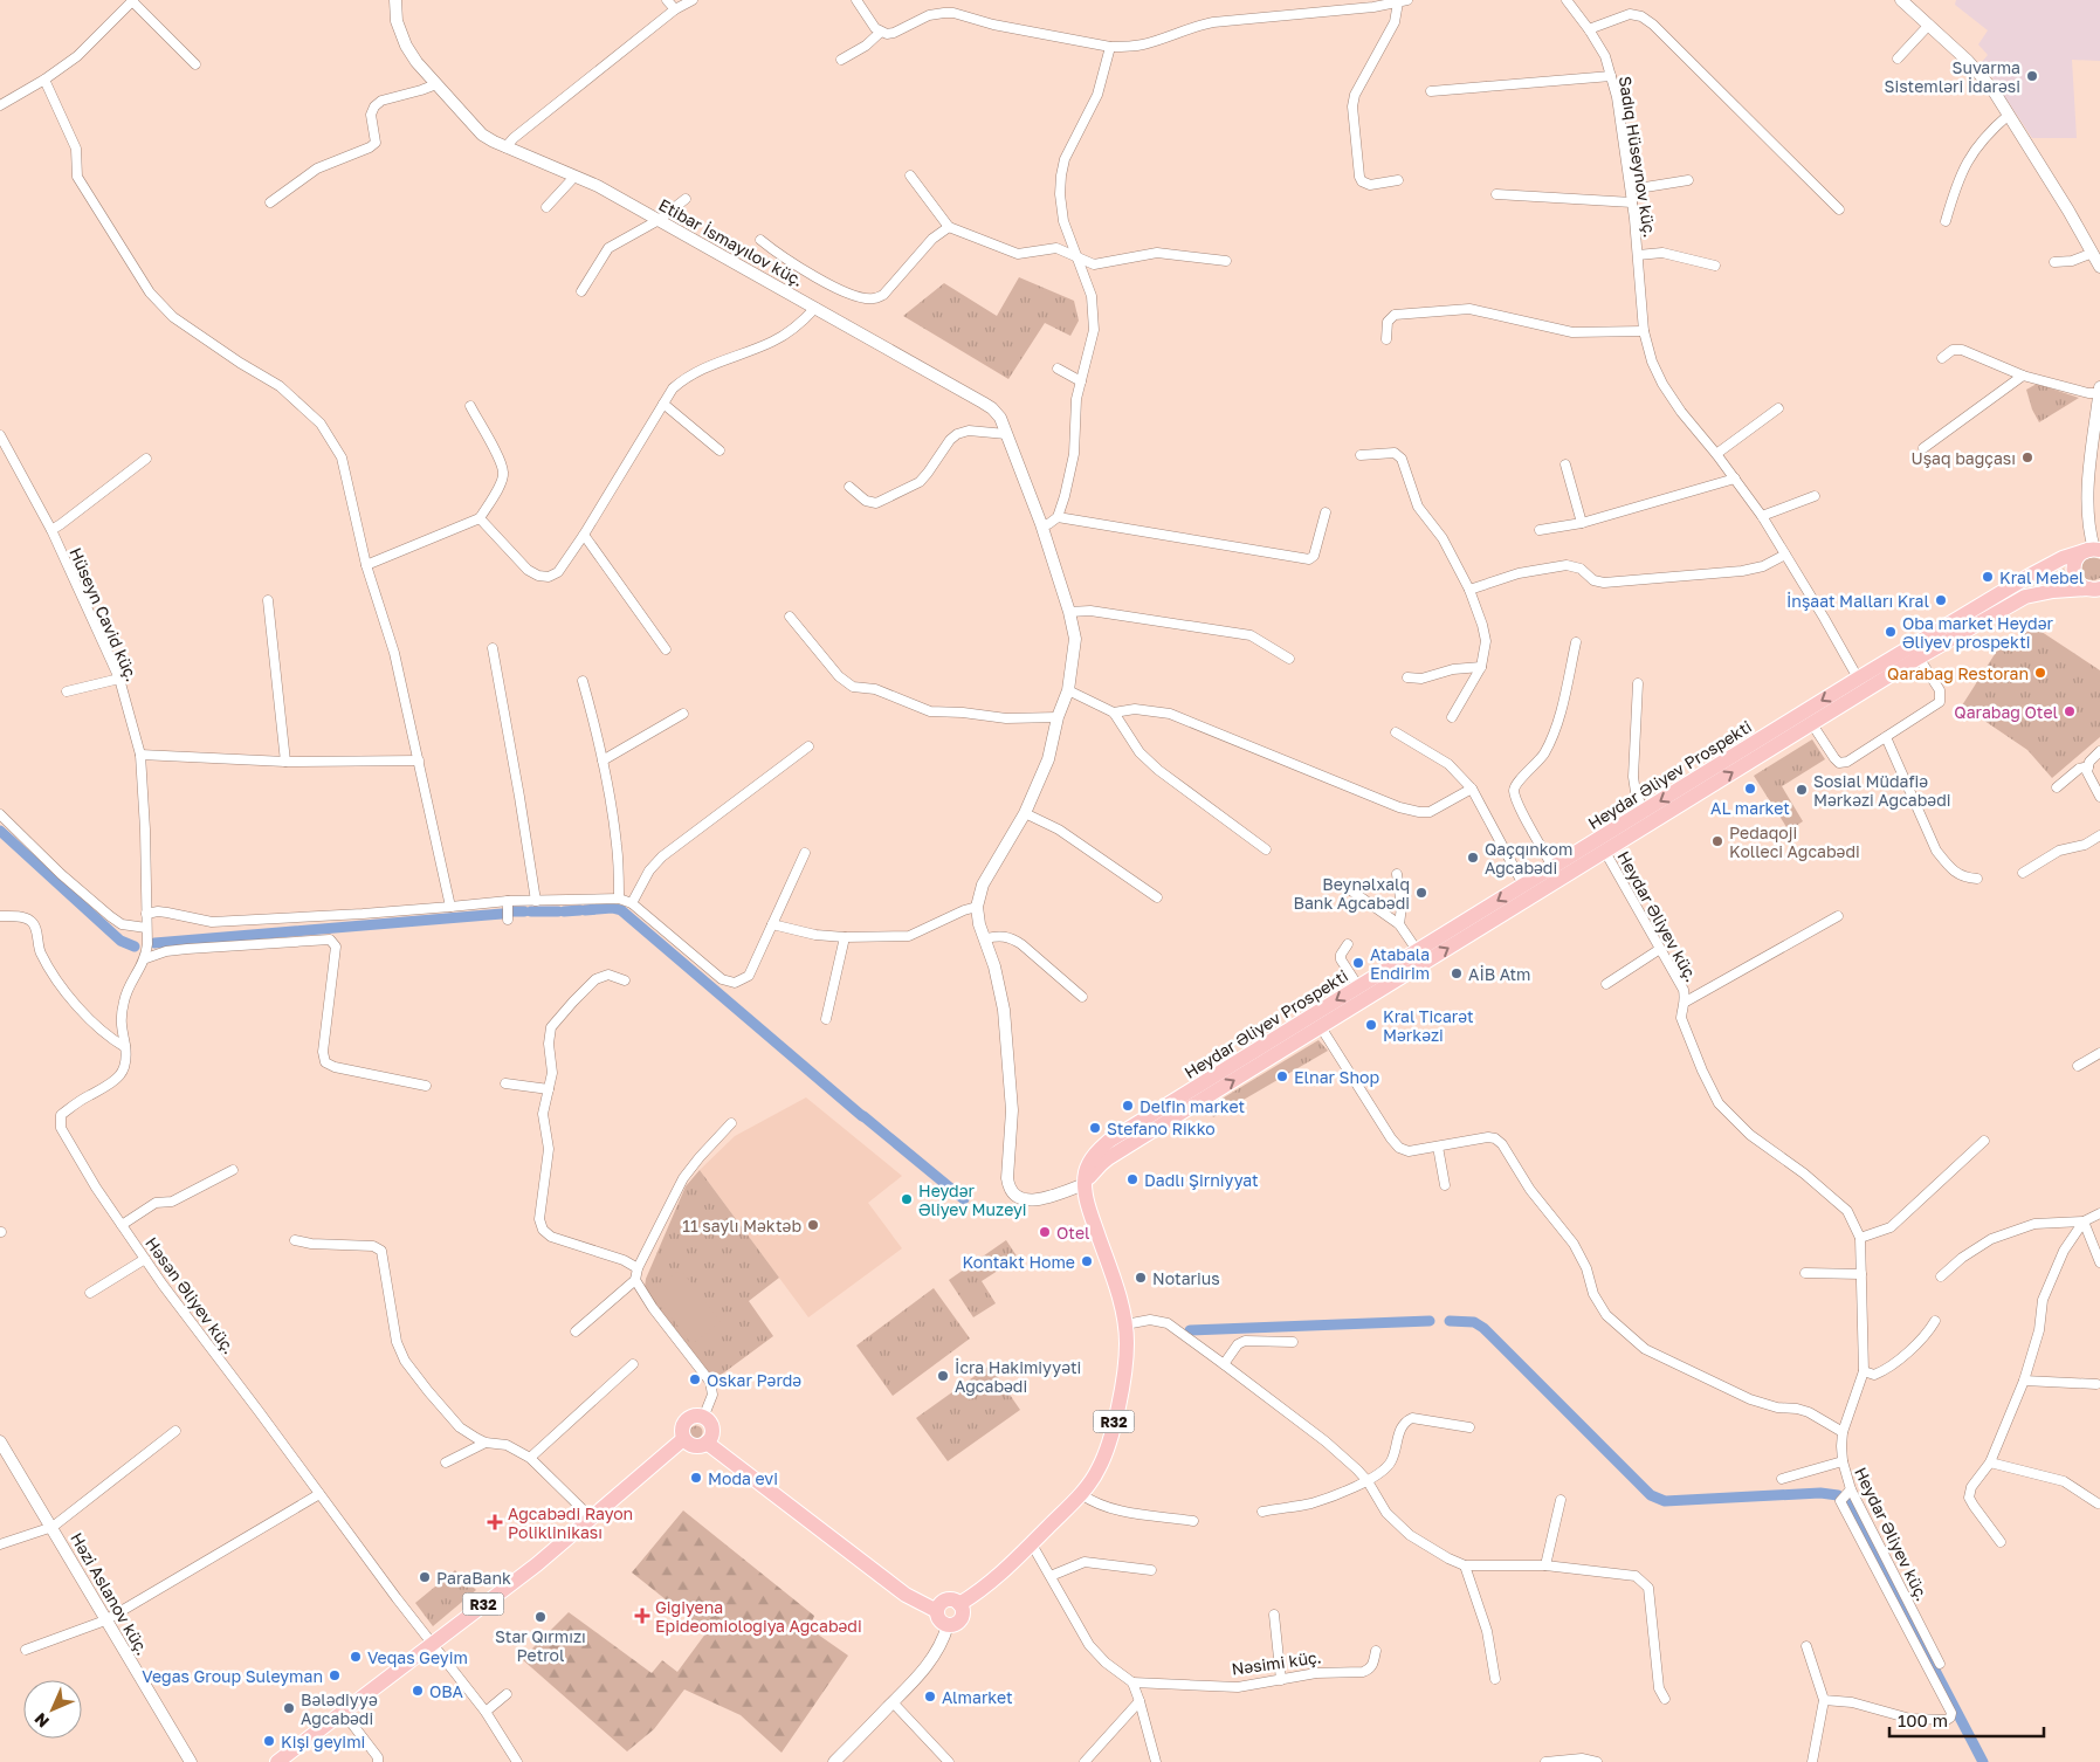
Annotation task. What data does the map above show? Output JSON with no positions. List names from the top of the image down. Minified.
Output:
{"streets":{"main road":["Heydar Əliyev Prospekti","R32"],"street":["Sadıq Hüseynov küç.","Etibar İsmayılov küç.","Hüseyn Cavid küç.","Heydar Əliyev küç.","Həsən Əliyev küç.","Həzi Aslanov küç.","Nəsimi küç."]},"crossings":[["Sadıq Hüseynov küç.","Heydar Əliyev Prospekti"],["Etibar İsmayılov küç.","Heydar Əliyev Prospekti"],["Etibar İsmayılov küç.","R32"],["Hüseyn Cavid küç.","Həsən Əliyev küç."],["Heydar Əliyev Prospekti","R32"],["Həsən Əliyev küç.","R32"]],"places":{"other":["Suvarma Sistemləri İdarəsi","Uşaq bağçası","Kral Mebel","İnşaat Malları Kral","Oba market Heydər Əliyev prospekti","Qarabağ Restoran","Qarabağ Otel","AL market","Sosial Müdafiə Mərkəzi Ağcabədi","Pedaqoji Kolleci Ağcabədi","Qaçqınkom Ağcabədi","Beynəlxalq Bank Ağcabədi","Atabala Endirim","AİB Atm","Kral Ticarət Mərkəzi","Elnar Shop","Delfin market","Stefano Rikko","Dadlı Şirniyyat","Heydər Əliyev Muzeyi","11 saylı Məktəb","Otel","Kontakt Home","Notarius","İcra Hakimiyyəti Ağcabədi","Oskar Pərdə","Moda evi","ParaBank","Star Qırmızı Petrol","Veqas Geyim","Vegas Group Suleyman","OBA","Almarket","Bələdiyyə Ağcabədi","Kişi geyimi"],"health":["Ağcabədi Rayon Poliklinikası","Gigiyena Epideomiologiya Ağcabədi"]},"scale_bar":"100 m","north":"bottom left"}
